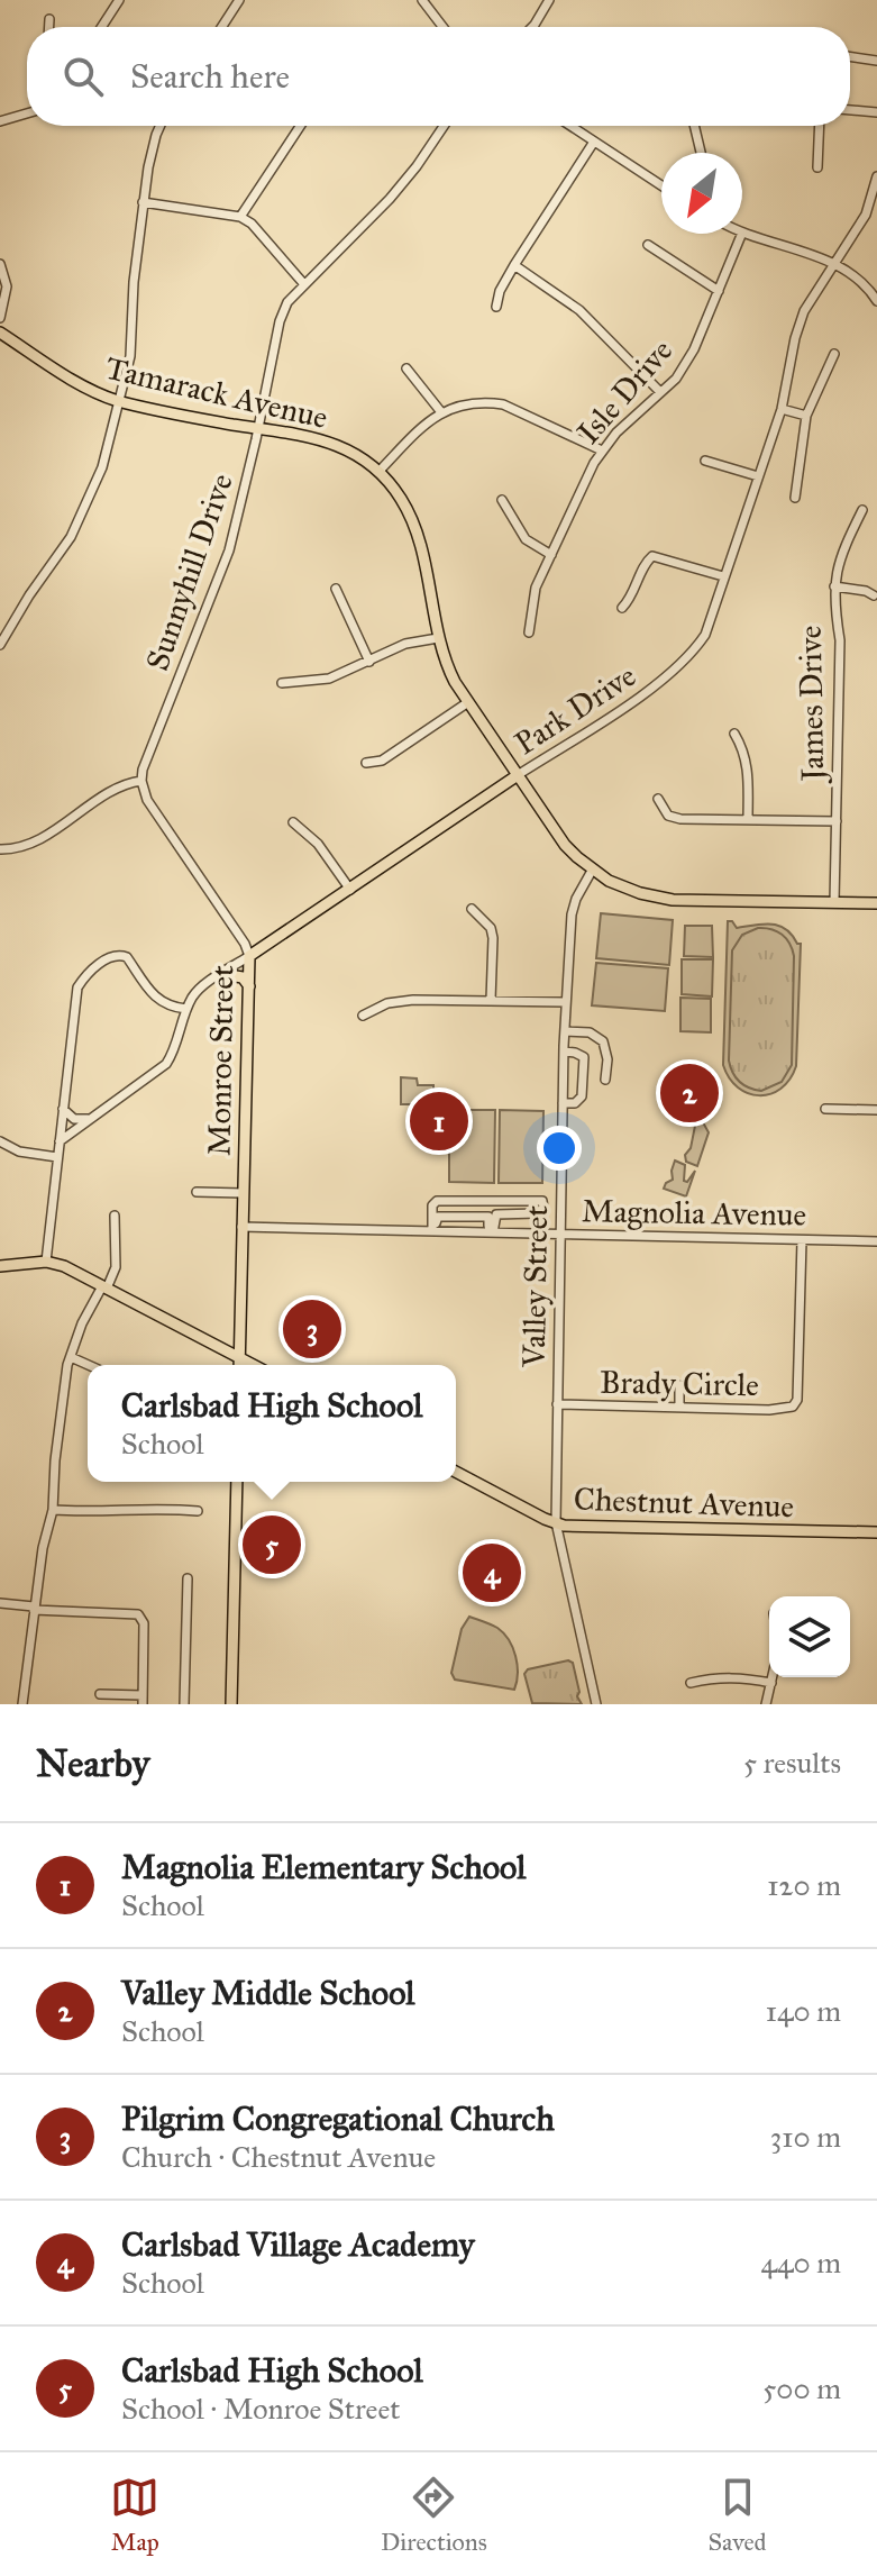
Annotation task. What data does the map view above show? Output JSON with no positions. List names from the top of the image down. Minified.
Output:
{"streets":{"main road":["Tamarack Avenue","Park Drive","Monroe Street","Chestnut Avenue"],"street":["Isle Drive","Sunnyhill Drive","James Drive","Magnolia Avenue","Valley Street","Brady Circle"]},"crossings":[["Tamarack Avenue","Sunnyhill Drive"],["Tamarack Avenue","James Drive"],["Tamarack Avenue","Park Drive"],["Tamarack Avenue","Valley Street"],["Sunnyhill Drive","Monroe Street"],["Park Drive","Monroe Street"],["Monroe Street","Magnolia Avenue"],["Magnolia Avenue","Valley Street"],["Magnolia Avenue","Brady Circle"],["Valley Street","Brady Circle"],["Valley Street","Chestnut Avenue"]],"north":"bottom left","page":{"search":"Search here","pins":["2","1","3","5","4"],"popup":["Carlsbad High School","School"],"heading":["Nearby","5 results"],"list":[{"mark":"1","name":"Magnolia Elementary School","note":"School","value":"120 m"},{"mark":"2","name":"Valley Middle School","note":"School","value":"140 m"},{"mark":"3","name":"Pilgrim Congregational Church","note":"Church · Chestnut Avenue","value":"310 m"},{"mark":"4","name":"Carlsbad Village Academy","note":"School","value":"440 m"},{"mark":"5","name":"Carlsbad High School","note":"School · Monroe Street","value":"500 m"}],"nav":["Map","Directions","Saved"]}}
